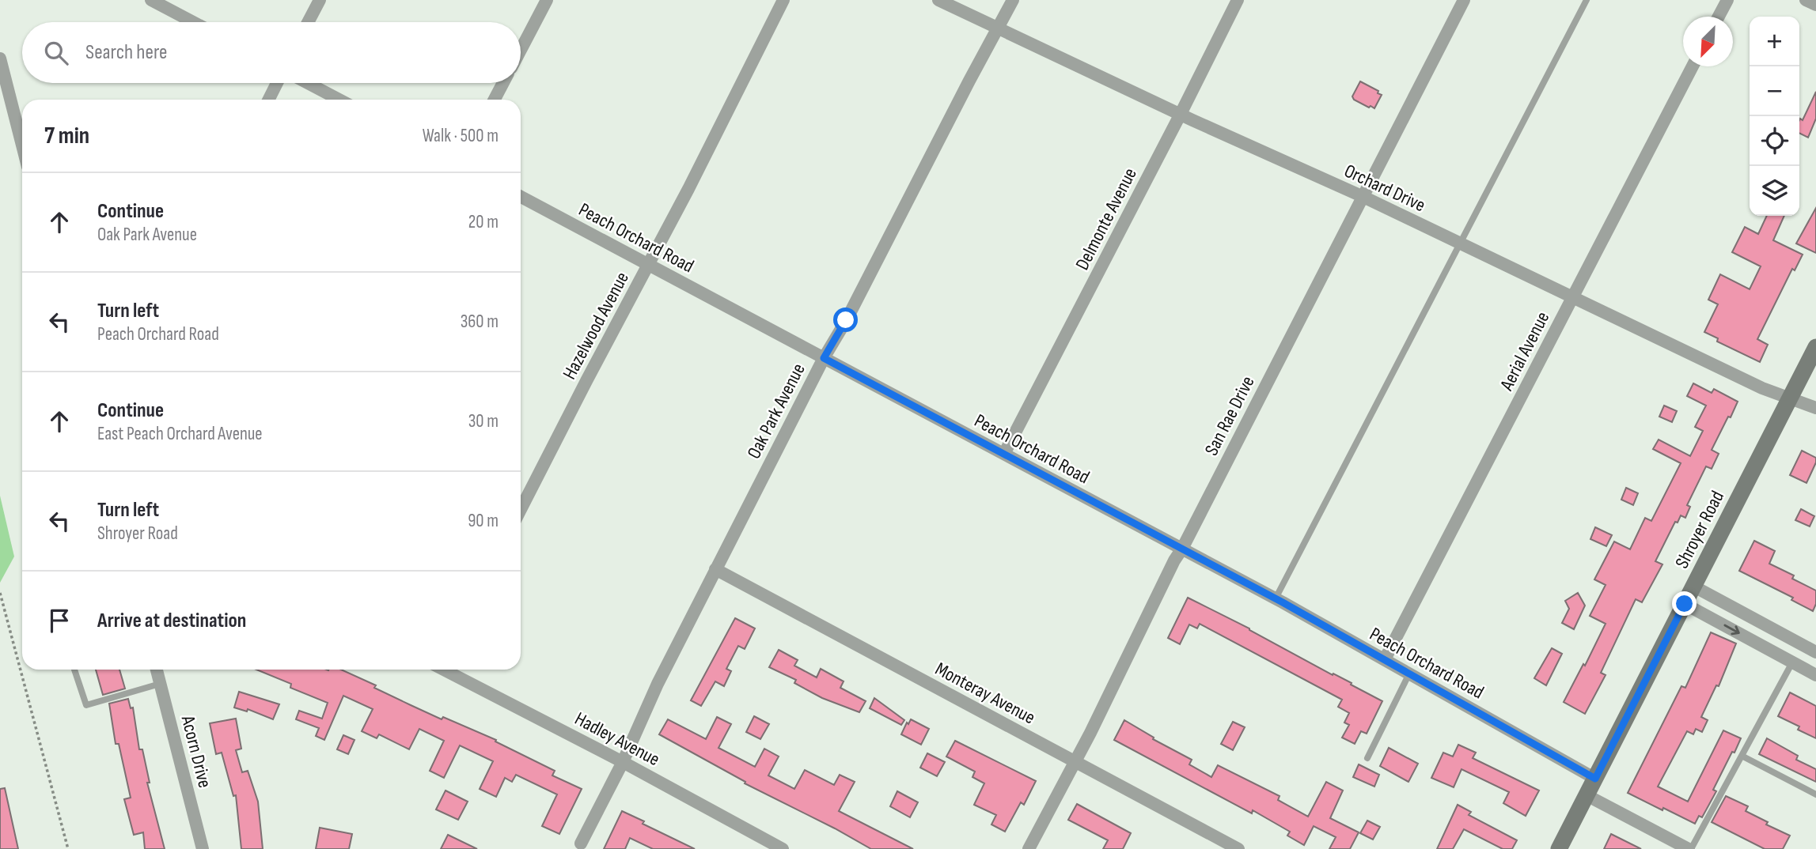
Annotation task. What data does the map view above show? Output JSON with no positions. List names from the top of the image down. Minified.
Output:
{"streets":{"main road":["Shroyer Road"],"street":["Orchard Drive","Delmonte Avenue","Peach Orchard Road","Hazelwood Avenue","Aerial Avenue","Oak Park Avenue","San Rae Drive","Monteray Avenue","Hadley Avenue","Acorn Drive"]},"crossings":[["Orchard Drive","Delmonte Avenue"],["Orchard Drive","Aerial Avenue"],["Orchard Drive","Oak Park Avenue"],["Orchard Drive","San Rae Drive"],["Orchard Drive","Shroyer Road"],["Delmonte Avenue","Peach Orchard Road"],["Peach Orchard Road","Hazelwood Avenue"],["Peach Orchard Road","Aerial Avenue"],["Peach Orchard Road","Oak Park Avenue"],["Peach Orchard Road","San Rae Drive"],["Peach Orchard Road","Shroyer Road"],["Oak Park Avenue","Monteray Avenue"],["Oak Park Avenue","Hadley Avenue"],["San Rae Drive","Monteray Avenue"]],"north":"bottom left","page":{"map_buttons":["+","−"],"search":"Search here","heading":["7 min","Walk · 500 m"],"list":[["Continue","Oak Park Avenue","20 m"],["Turn left","Peach Orchard Road","360 m"],["Continue","East Peach Orchard Avenue","30 m"],["Turn left","Shroyer Road","90 m"],"Arrive at destination"]}}
